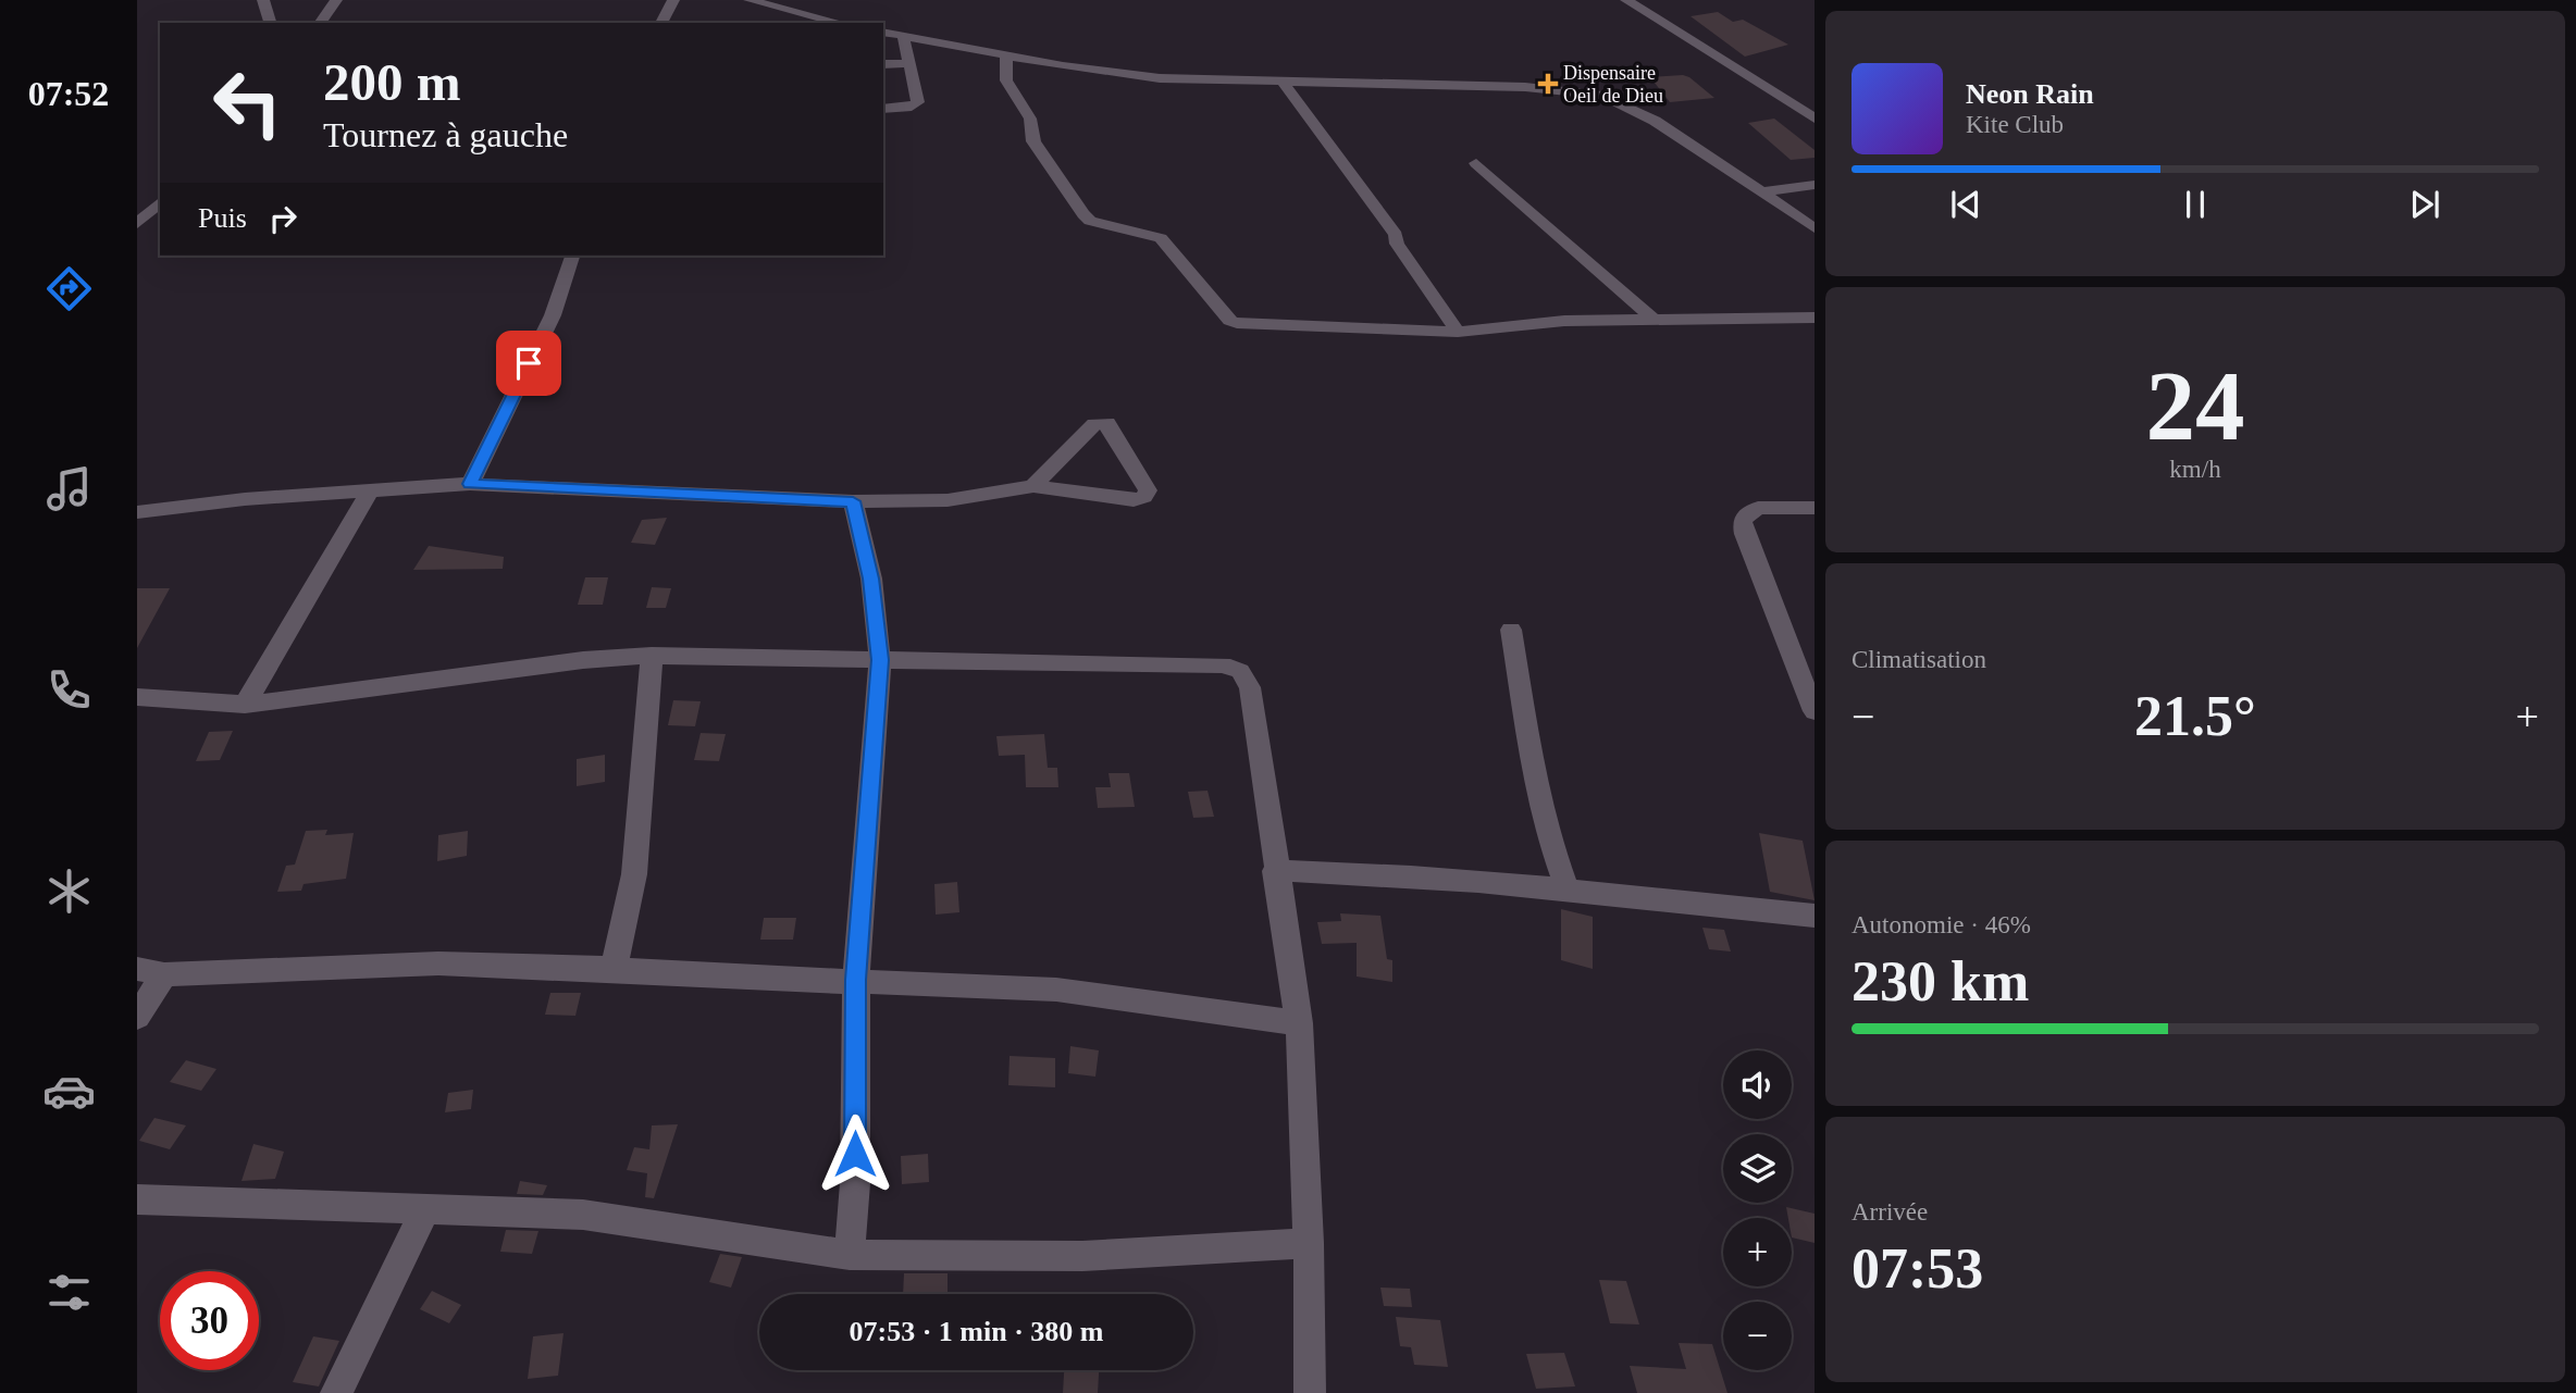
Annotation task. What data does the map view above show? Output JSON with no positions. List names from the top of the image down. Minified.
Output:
{"places":{"health":["Dispensaire Oeil de Dieu"]},"page":{"tabs":"07:52","turn":["200 m","Tournez à gauche"],"song":["Neon Rain","Kite Club"],"then":"Puis","tile":[["24","km/h"],"Climatisation",["Autonomie · 46%","230 km"],["Arrivée","07:53"]],"heat":["−","21.5°","+"],"map_buttons":["+","−"],"limit":"30","trip":"07:53 · 1 min · 380 m"}}
